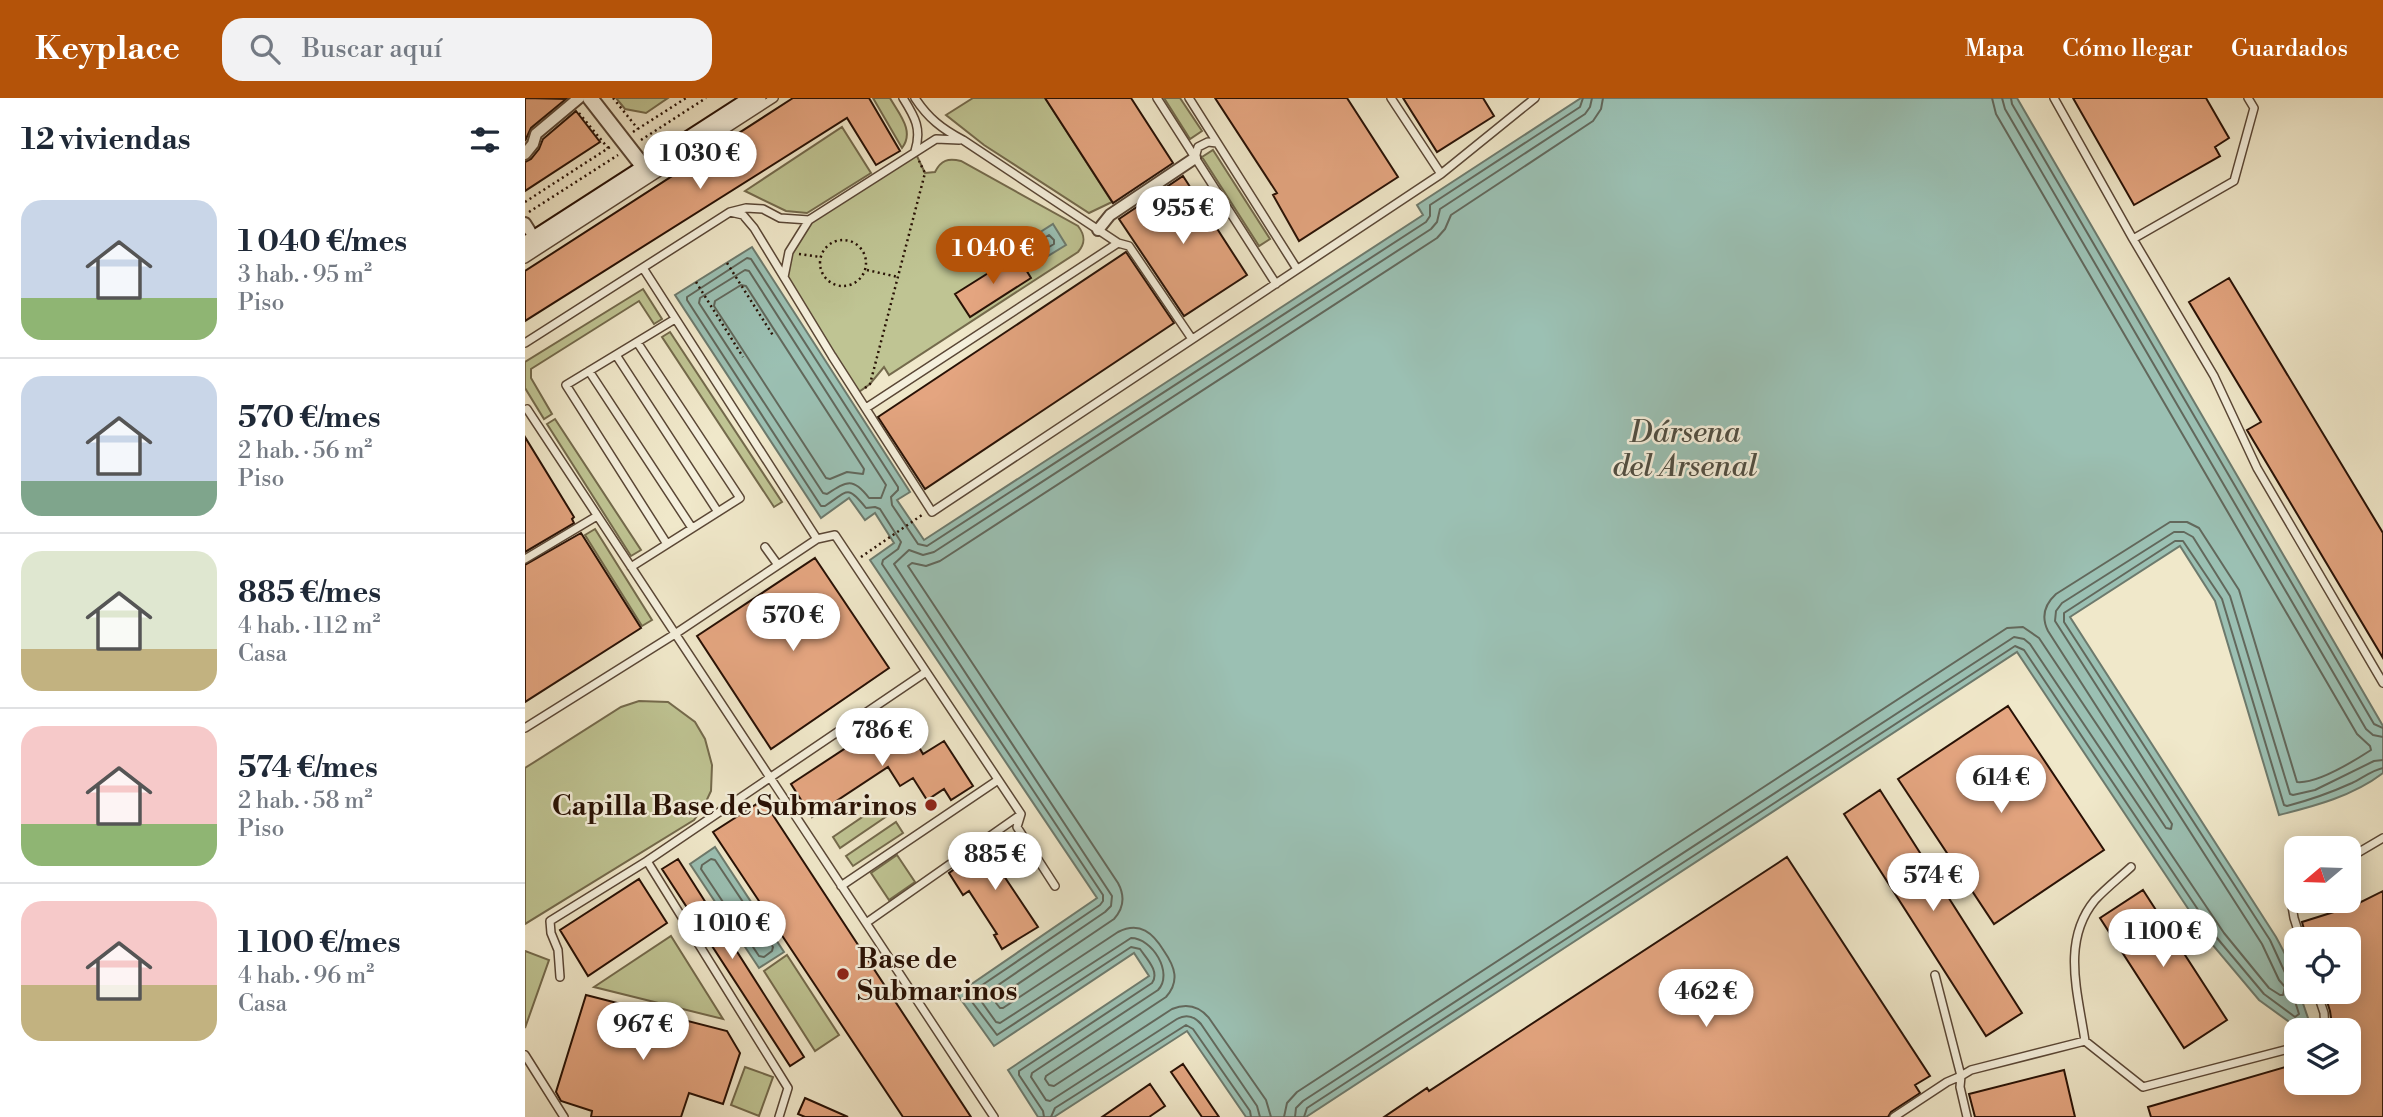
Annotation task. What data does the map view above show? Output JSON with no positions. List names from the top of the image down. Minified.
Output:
{"water":["Dársena del Arsenal"],"places":["Capilla Base de Submarinos","Base de Submarinos"],"north":"left","page":{"header":"Keyplace","search":"Buscar aquí","nav":["Mapa","Cómo llegar","Guardados"],"heading":"12 viviendas","price":["1 030 €","955 €","1 040 €","570 €","786 €","614 €","885 €","574 €","1 010 €","1 100 €","462 €","967 €"],"list":[{"name":"1 040 €/mes","note":"3 hab. · 95 m² · Piso"},{"name":"570 €/mes","note":"2 hab. · 56 m² · Piso"},{"name":"885 €/mes","note":"4 hab. · 112 m² · Casa"},{"name":"574 €/mes","note":"2 hab. · 58 m² · Piso"},{"name":"1 100 €/mes","note":"4 hab. · 96 m² · Casa"}]}}
